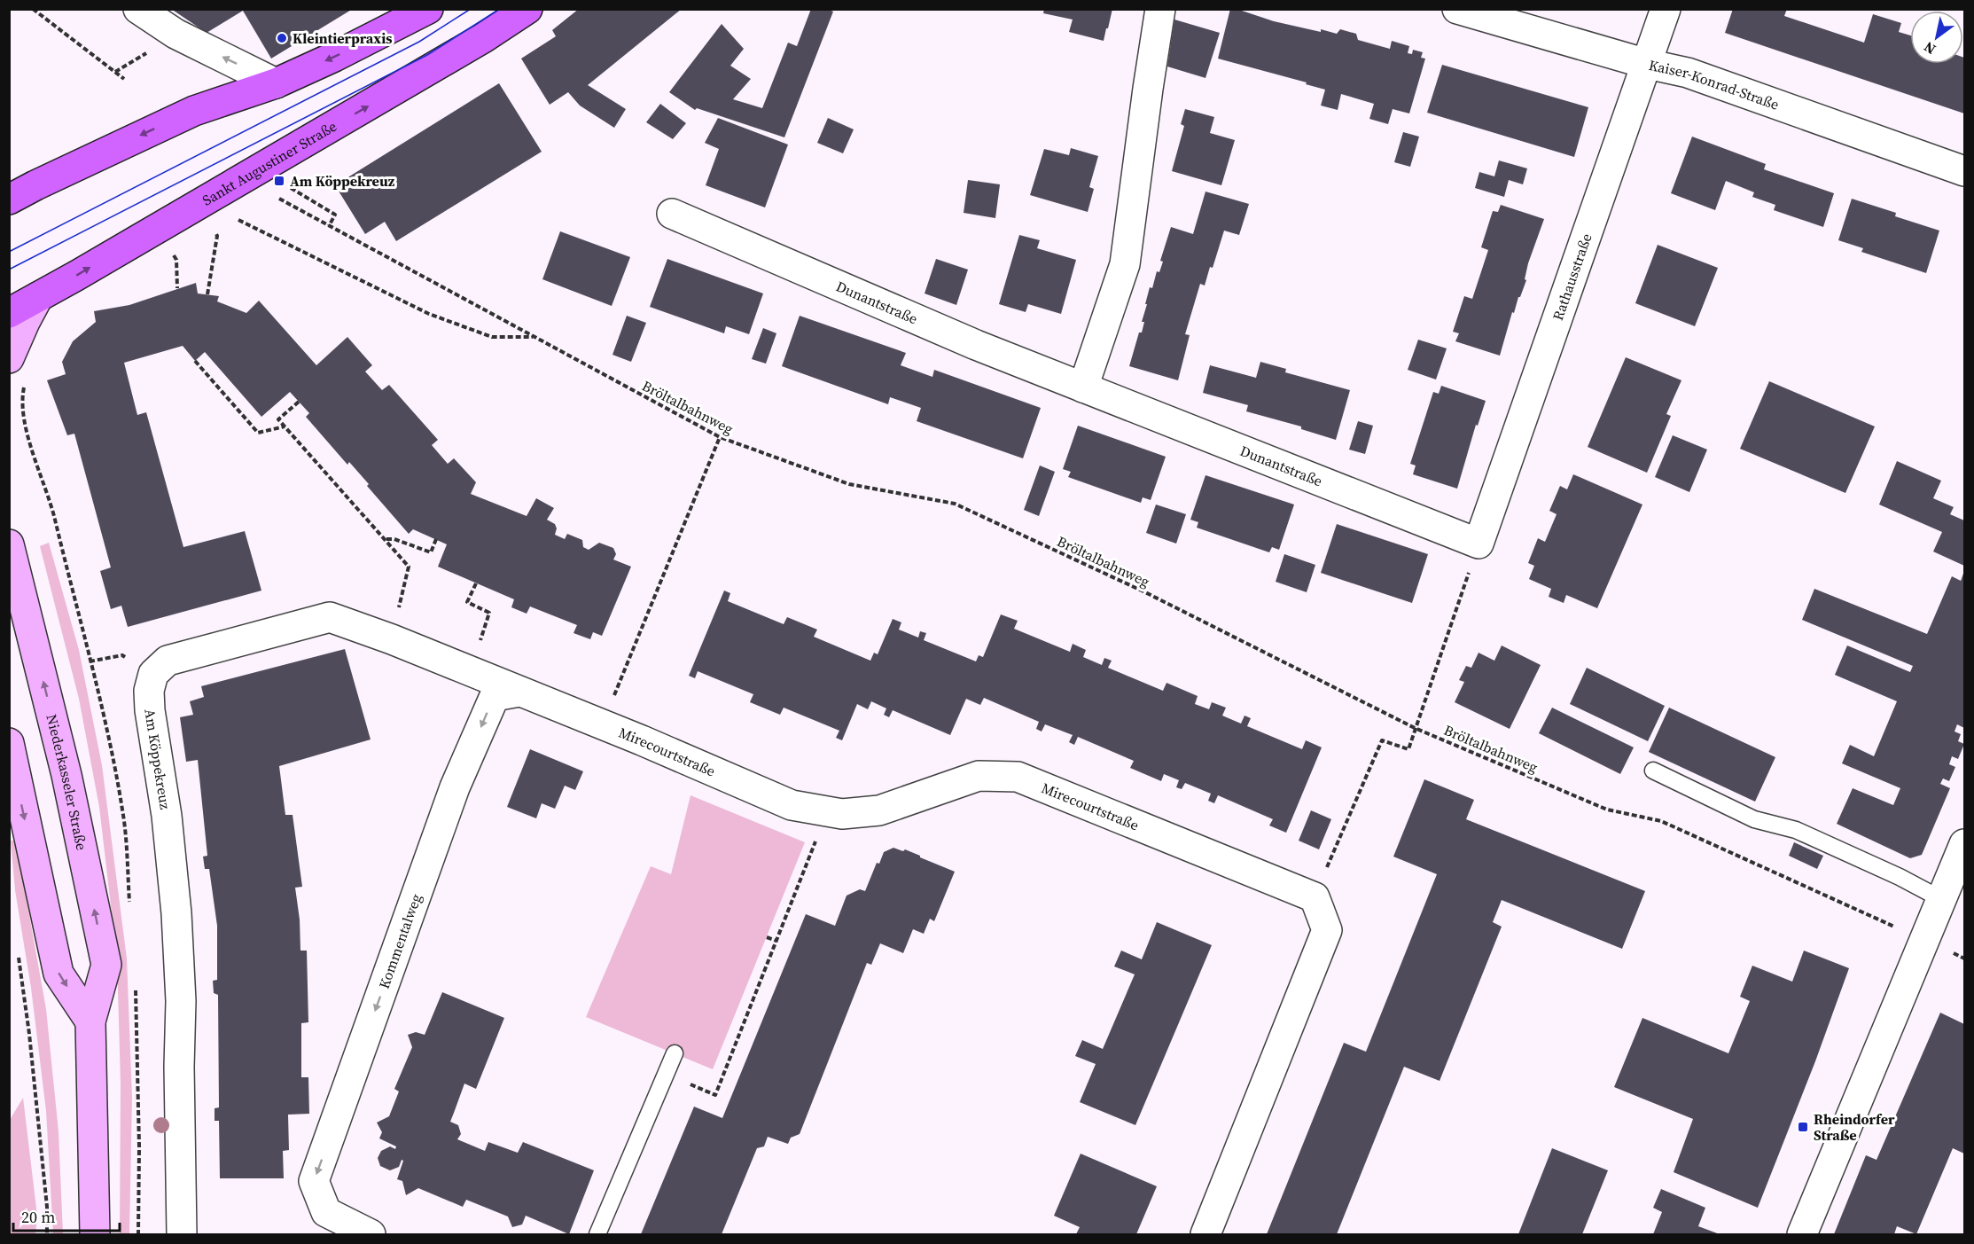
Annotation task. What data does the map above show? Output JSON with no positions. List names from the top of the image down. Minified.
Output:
{"streets":{"main road":["Sankt Augustiner Straße","Niederkasseler Straße"],"street":["Kaiser-Konrad-Straße","Rathausstraße","Dunantstraße","Mirecourtstraße","Am Köppekreuz","Kommentalweg"],"path":["Bröltalbahnweg"]},"crossings":[["Kaiser-Konrad-Straße","Rathausstraße"],["Rathausstraße","Dunantstraße"],["Mirecourtstraße","Am Köppekreuz"],["Mirecourtstraße","Kommentalweg"],["Am Köppekreuz","Kommentalweg"]],"one_way":["Kommentalweg"],"places":{"other":["Kleintierpraxis"],"transit":["Am Köppekreuz","Rheindorfer Straße"]},"scale_bar":"20 m","north":"bottom left"}
